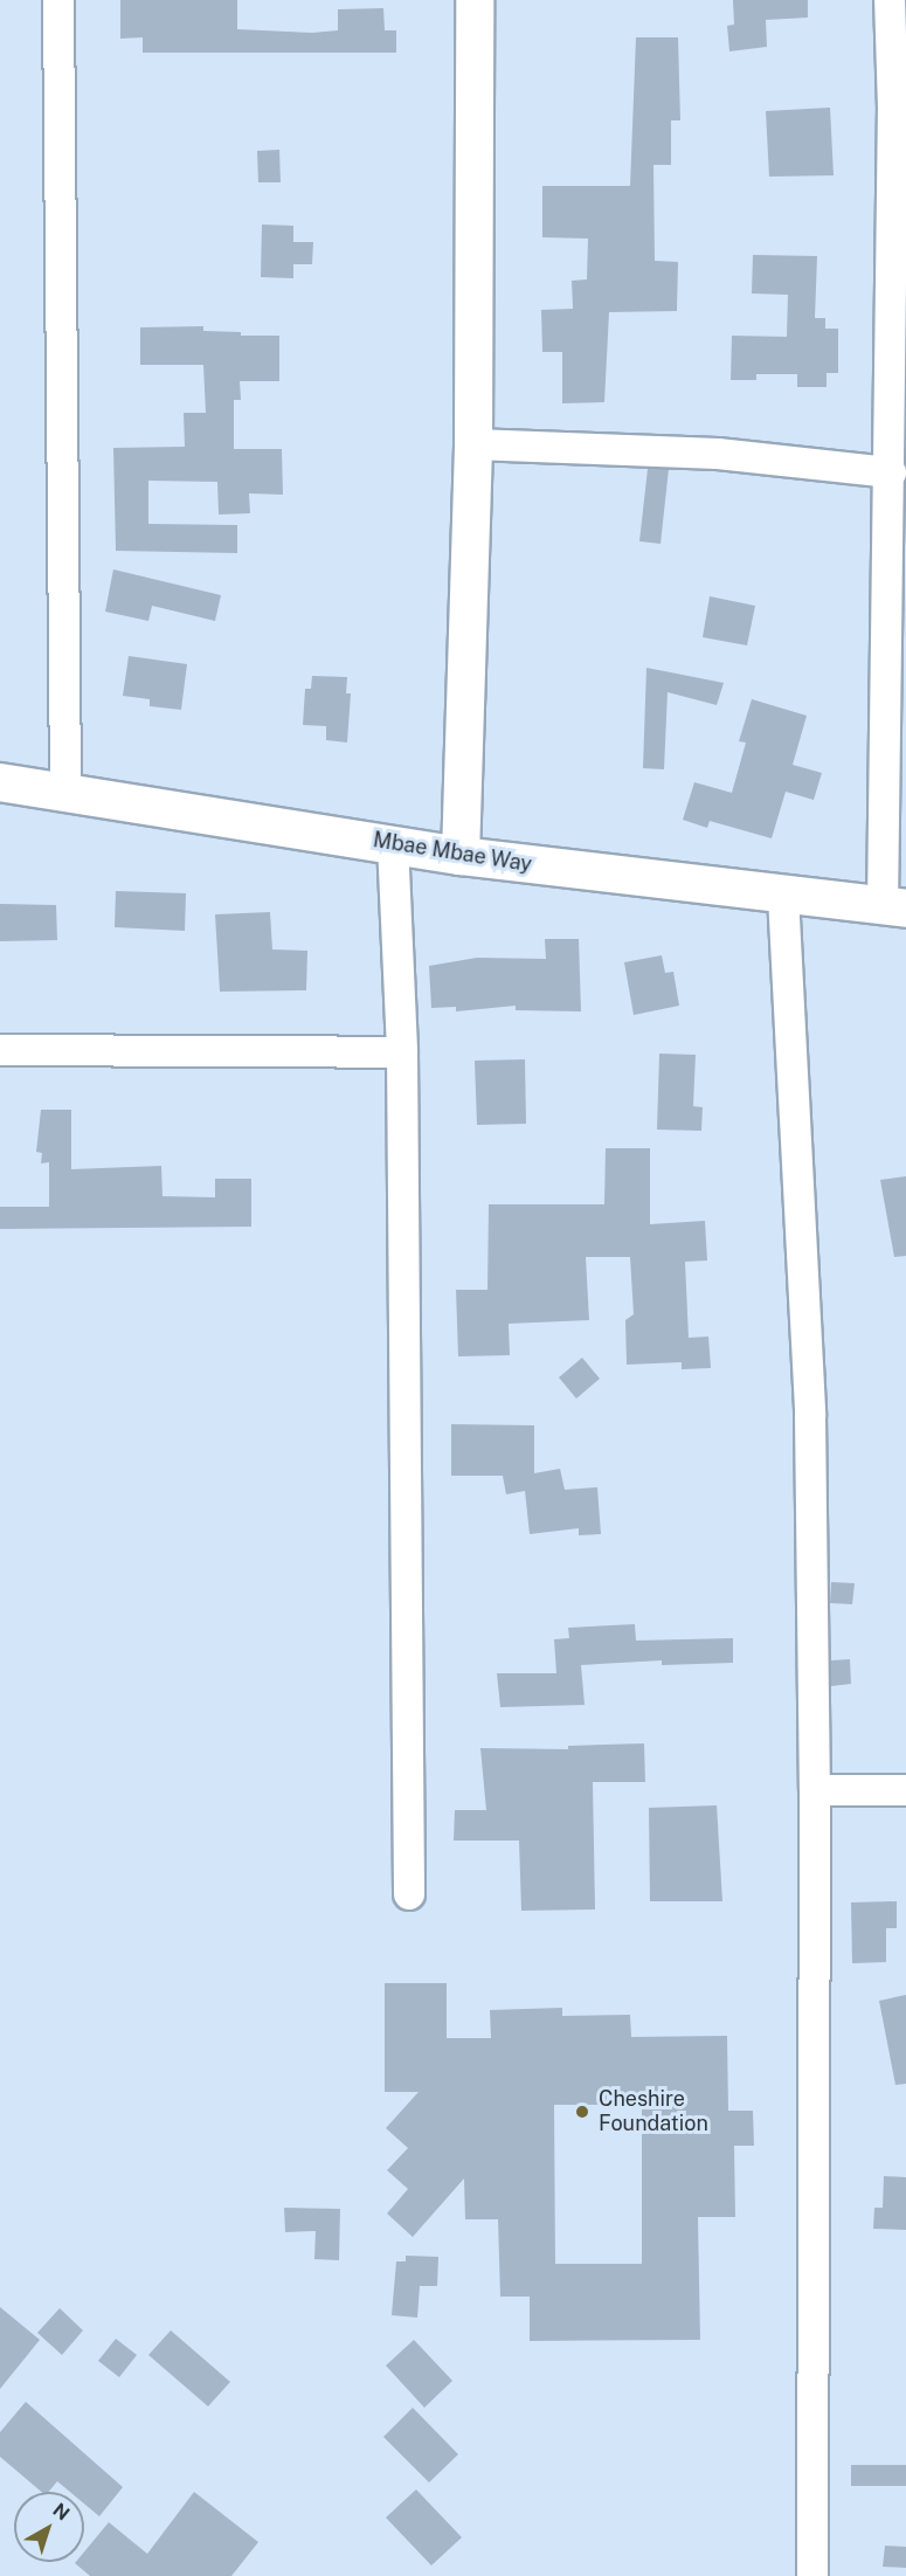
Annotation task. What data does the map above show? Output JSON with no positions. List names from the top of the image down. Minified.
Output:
{"streets":{"street":["Mbae Mbae Way"]},"places":["Cheshire Foundation"],"north":"top right"}
